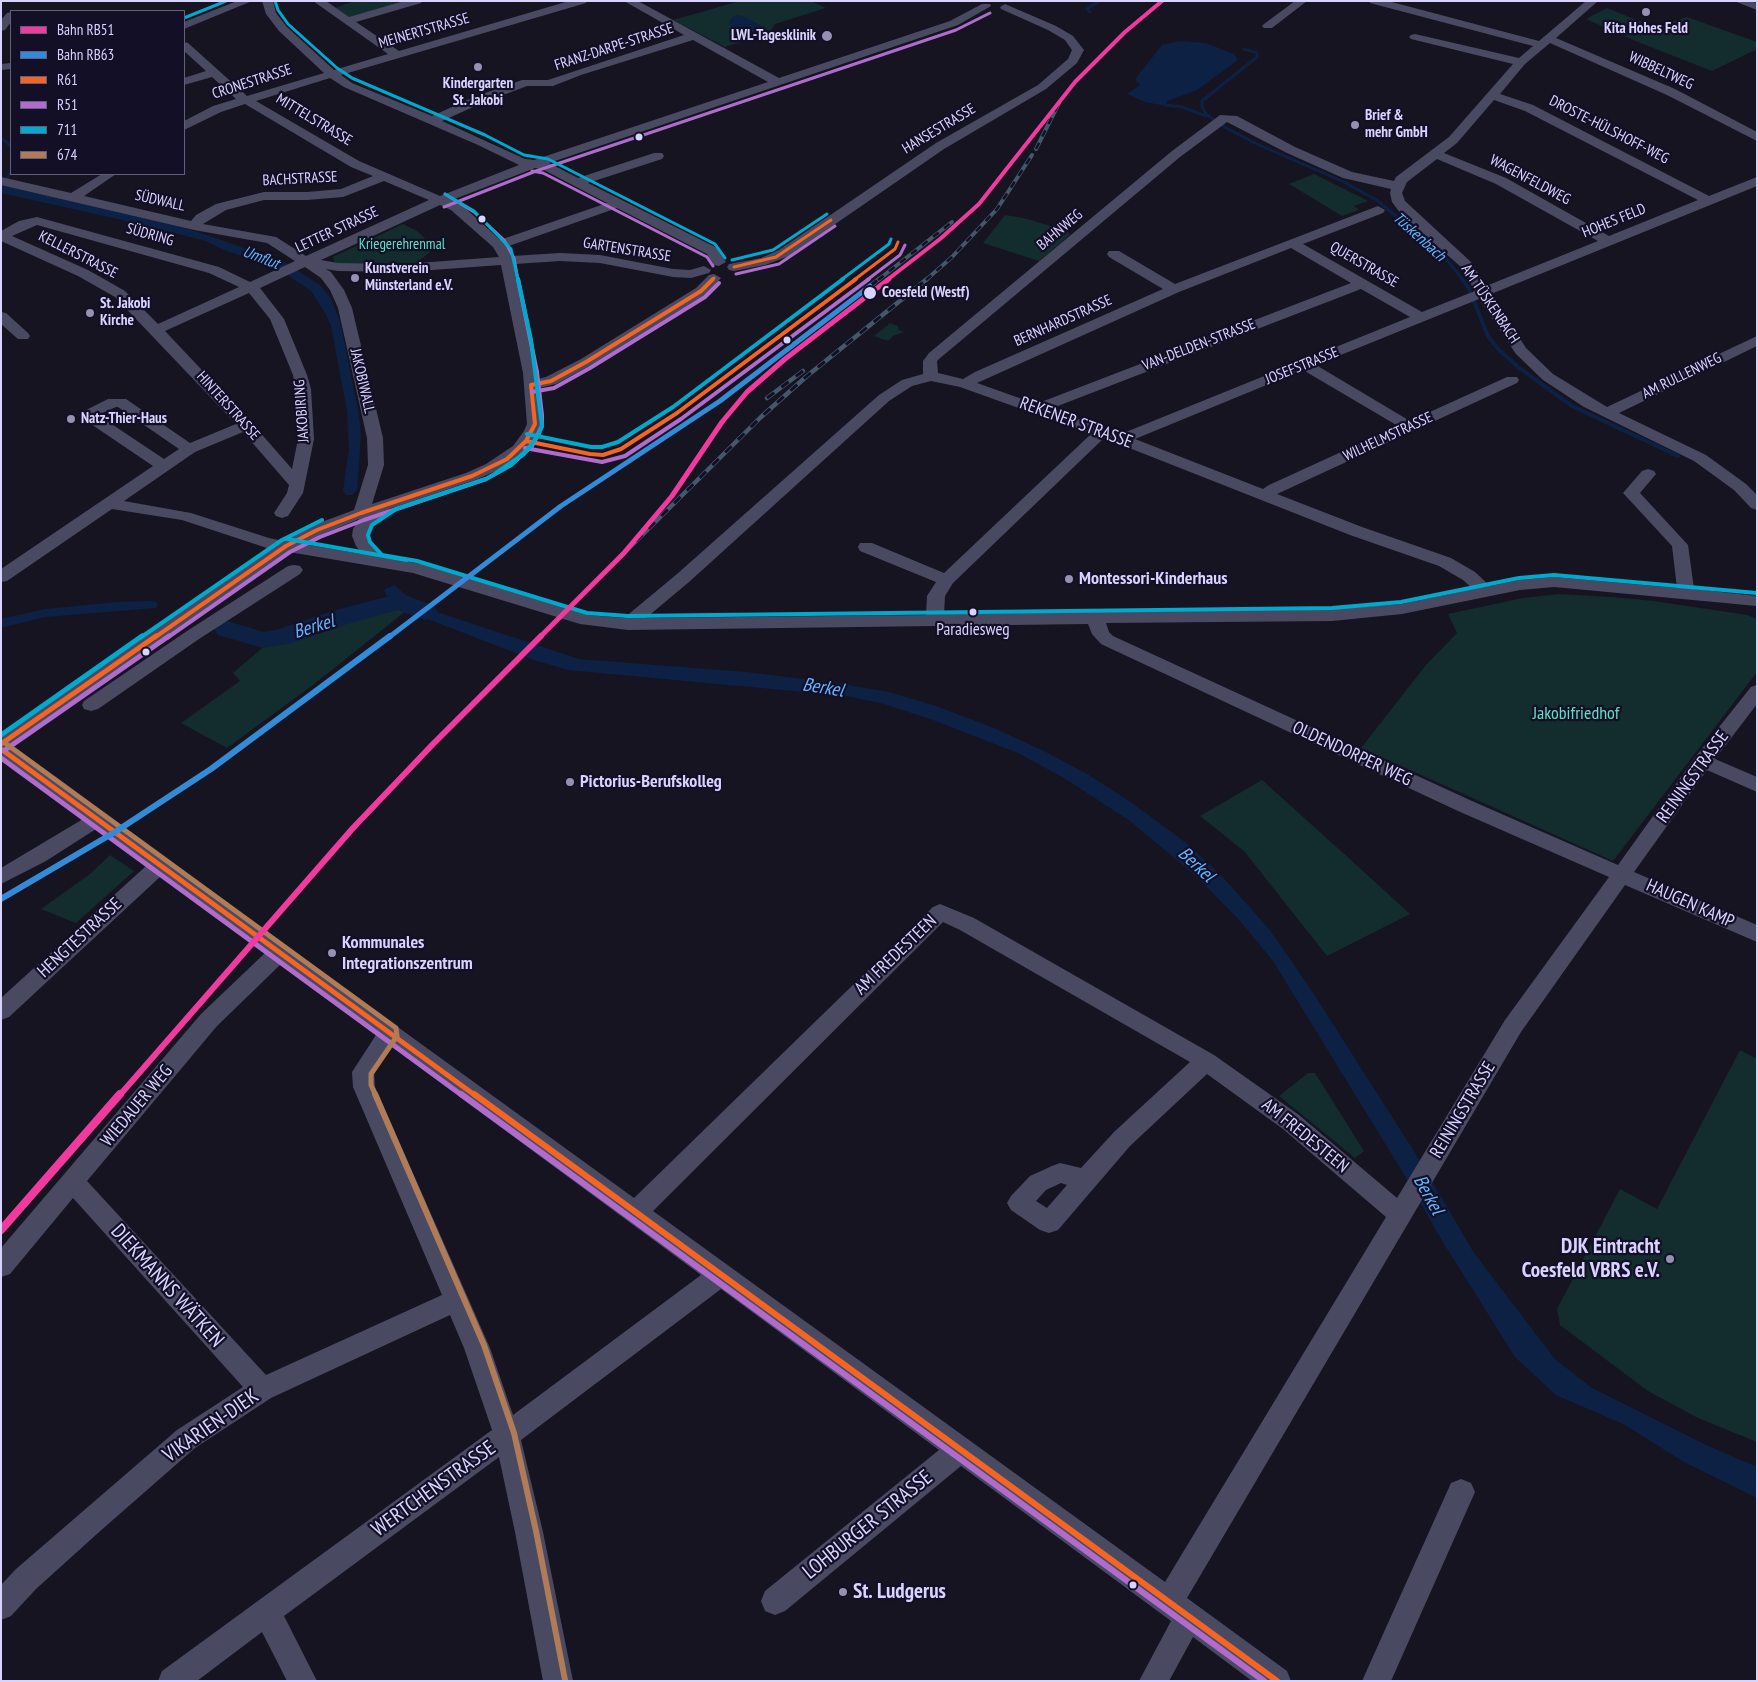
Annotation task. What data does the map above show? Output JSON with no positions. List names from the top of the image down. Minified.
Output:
{"streets":{"street":["MEINERTSTRASSE","FRANZ-DARPE-STRASSE","WIBBELTWEG","CRONESTRASSE","MITTELSTRASSE","HANSESTRASSE","DROSTE-HÜLSHOFF-WEG","BACHSTRASSE","WAGENFELDWEG","SÜDWALL","HOHES FELD","LETTER STRASSE","BAHNWEG","SÜDRING","GARTENSTRASSE","KELLERSTRASSE","QUERSTRASSE","AM TÜSKENBACH","BERNHARDSTRASSE","VAN-DELDEN-STRASSE","JOSEFSTRASSE","AM RULLENWEG","JAKOBIWALL","HINTERSTRASSE","JAKOBIRING","REKENER STRASSE","WILHELMSTRASSE","OLDENDORPER WEG","REININGSTRASSE","HAUGEN KAMP","HENGTESTRASSE","AM FREDESTEEN","WIEDAUER WEG","DIEKMANNS WÄTKEN","VIKARIEN-DIEK","WERTCHENSTRASSE","LOHBURGER STRASSE"]},"crossings":[["MEINERTSTRASSE","CRONESTRASSE"],["CRONESTRASSE","MITTELSTRASSE"],["MITTELSTRASSE","BACHSTRASSE"],["MITTELSTRASSE","LETTER STRASSE"],["MITTELSTRASSE","GARTENSTRASSE"],["DROSTE-HÜLSHOFF-WEG","HOHES FELD"],["BACHSTRASSE","SÜDWALL"],["WAGENFELDWEG","HOHES FELD"],["SÜDWALL","LETTER STRASSE"],["SÜDWALL","GARTENSTRASSE"],["SÜDWALL","JAKOBIWALL"],["HOHES FELD","AM TÜSKENBACH"],["HOHES FELD","JOSEFSTRASSE"],["LETTER STRASSE","SÜDRING"],["LETTER STRASSE","GARTENSTRASSE"],["LETTER STRASSE","KELLERSTRASSE"],["LETTER STRASSE","JAKOBIWALL"],["LETTER STRASSE","HINTERSTRASSE"],["LETTER STRASSE","JAKOBIRING"],["BAHNWEG","AM TÜSKENBACH"],["BAHNWEG","REKENER STRASSE"],["SÜDRING","KELLERSTRASSE"],["SÜDRING","JAKOBIRING"],["GARTENSTRASSE","JAKOBIWALL"],["KELLERSTRASSE","HINTERSTRASSE"],["QUERSTRASSE","BERNHARDSTRASSE"],["QUERSTRASSE","VAN-DELDEN-STRASSE"],["QUERSTRASSE","JOSEFSTRASSE"],["AM TÜSKENBACH","JOSEFSTRASSE"],["AM TÜSKENBACH","AM RULLENWEG"],["BERNHARDSTRASSE","REKENER STRASSE"],["VAN-DELDEN-STRASSE","REKENER STRASSE"],["JOSEFSTRASSE","REKENER STRASSE"],["HINTERSTRASSE","JAKOBIRING"],["REKENER STRASSE","WILHELMSTRASSE"],["OLDENDORPER WEG","REININGSTRASSE"],["OLDENDORPER WEG","HAUGEN KAMP"],["REININGSTRASSE","HAUGEN KAMP"],["REININGSTRASSE","AM FREDESTEEN"],["WIEDAUER WEG","DIEKMANNS WÄTKEN"],["DIEKMANNS WÄTKEN","VIKARIEN-DIEK"]],"water":["Tüskenbach","Umflut","Berkel"],"parks":["Kriegerehrenmal","Jakobifriedhof"],"places":["Kita Hohes Feld","LWL-Tagesklinik","Kindergarten St. Jakobi","Brief & mehr GmbH","Kunstverein Münsterland e.V.","Coesfeld (Westf)","St. Jakobi Kirche","Natz-Thier-Haus","Montessori-Kinderhaus","Paradiesweg","Pictorius-Berufskolleg","Kommunales Integrationszentrum","DJK Eintracht Coesfeld VBRS e.V.","St. Ludgerus"],"lines":["rail line RB51","transit line 711","transit line R51","transit line R61","rail line RB63","transit line 674"],"legend":["Bahn RB51","Bahn RB63","R61","R51","711","674"]}
